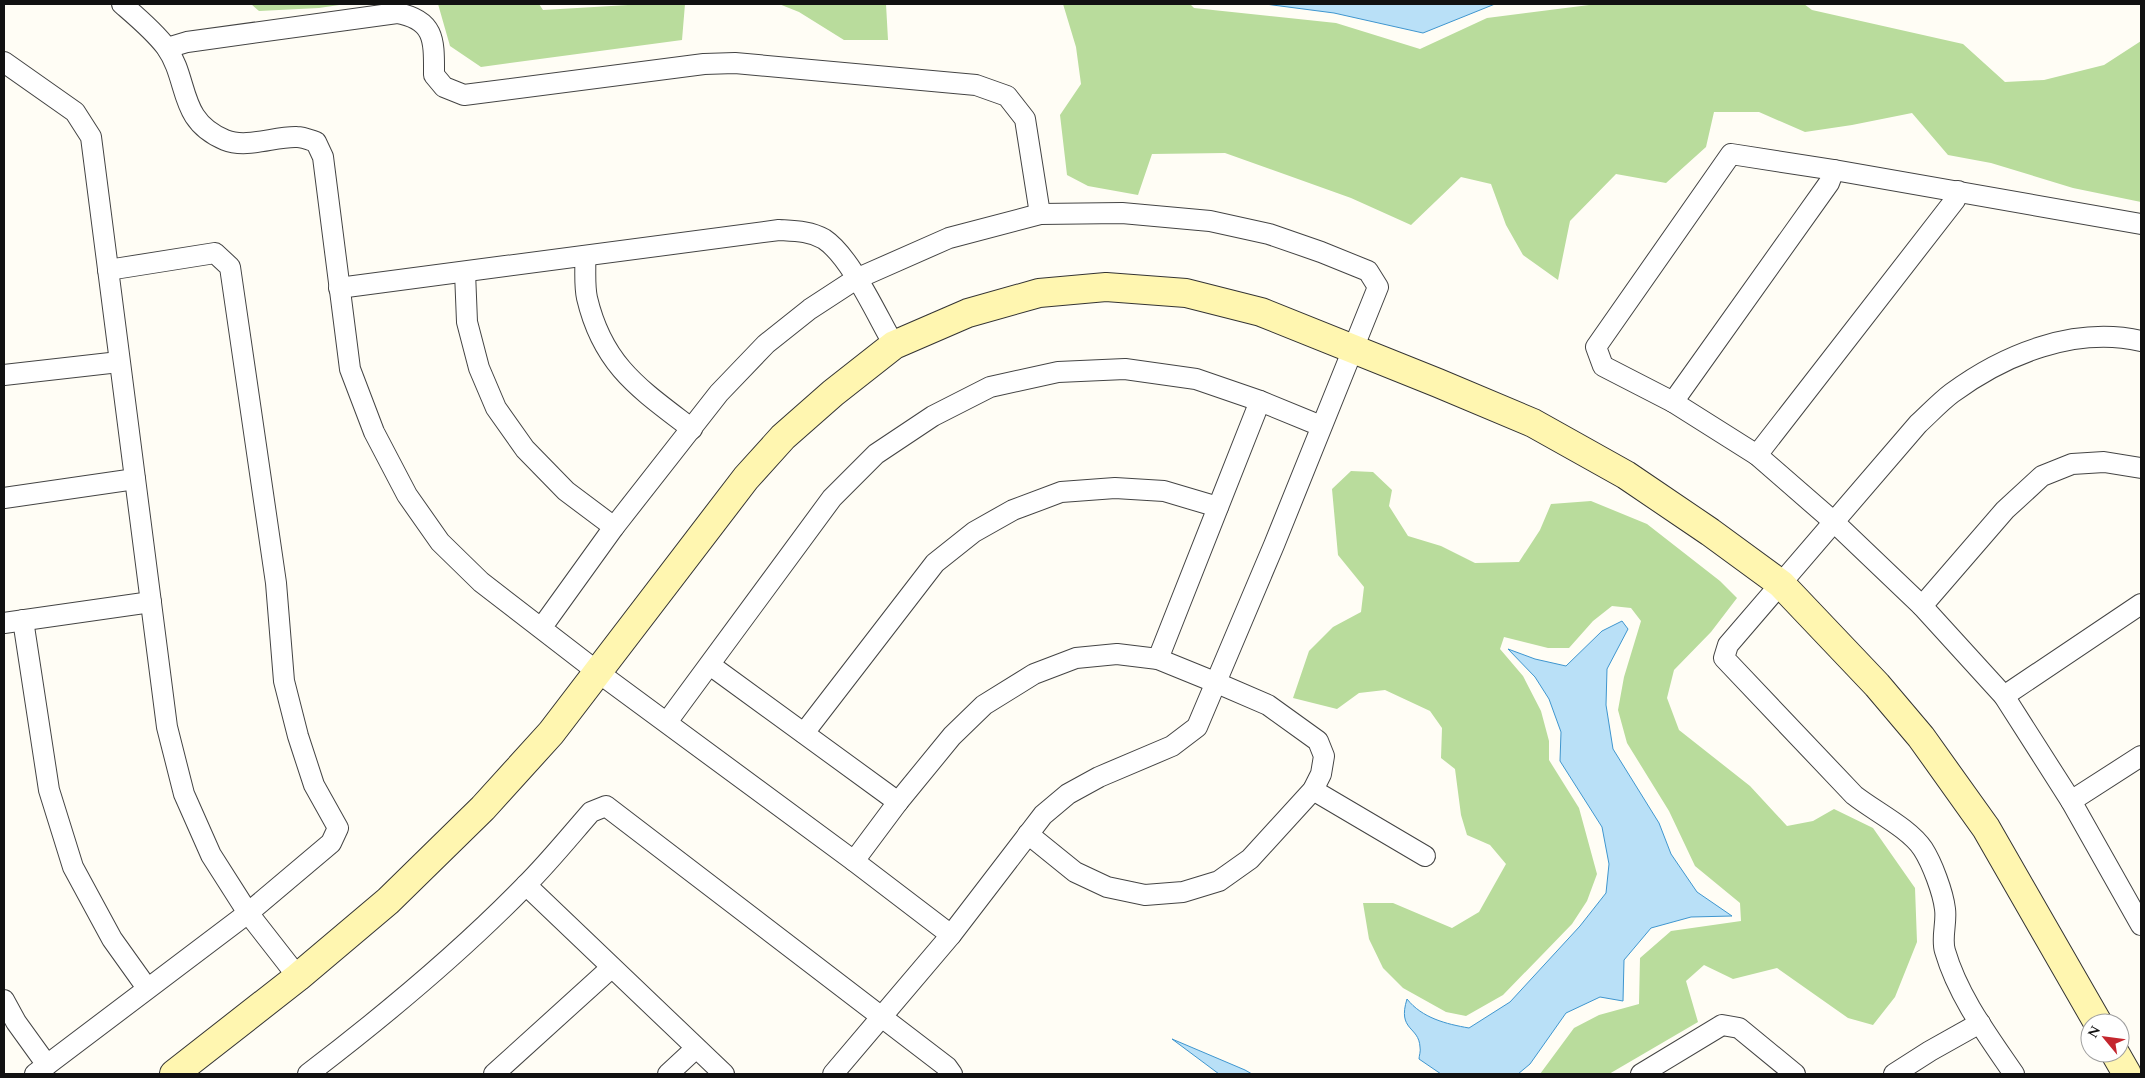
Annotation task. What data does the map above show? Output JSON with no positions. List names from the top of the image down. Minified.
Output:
{"north":"top left"}
